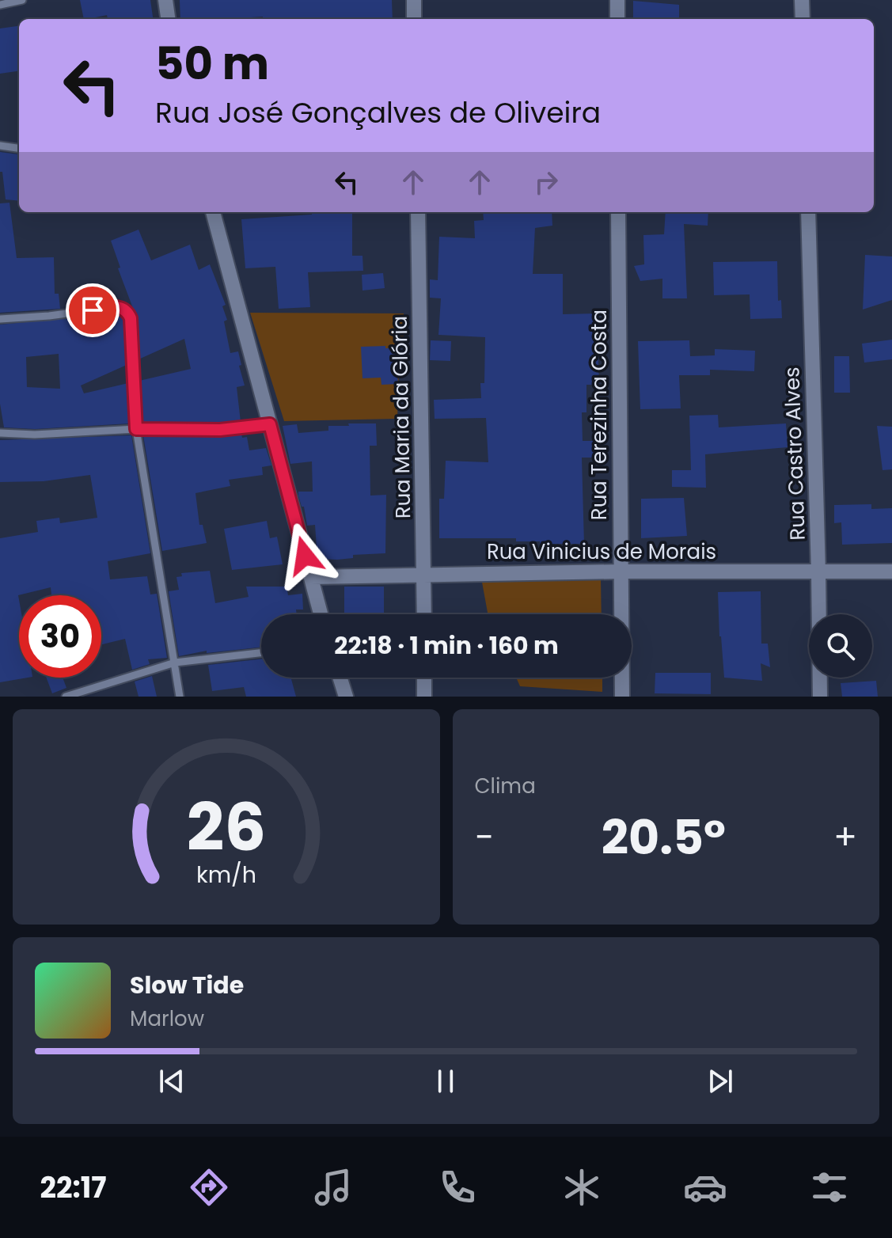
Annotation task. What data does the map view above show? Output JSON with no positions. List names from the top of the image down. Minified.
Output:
{"streets":{"street":["Rua Terezinha Costa","Rua Maria da Glória","Rua Castro Alves","Rua Vinicius de Morais"]},"crossings":[["Rua Terezinha Costa","Rua Vinicius de Morais"],["Rua Maria da Glória","Rua Vinicius de Morais"],["Rua Castro Alves","Rua Vinicius de Morais"]],"page":{"turn":["50 m","Rua José Gonçalves de Oliveira"],"limit":"30","trip":"22:18 · 1 min · 160 m","tile":"Clima","heat":["−","20.5°","+"],"song":["Slow Tide","Marlow"],"tabs":"22:17","gauge":["26","km/h"]}}
